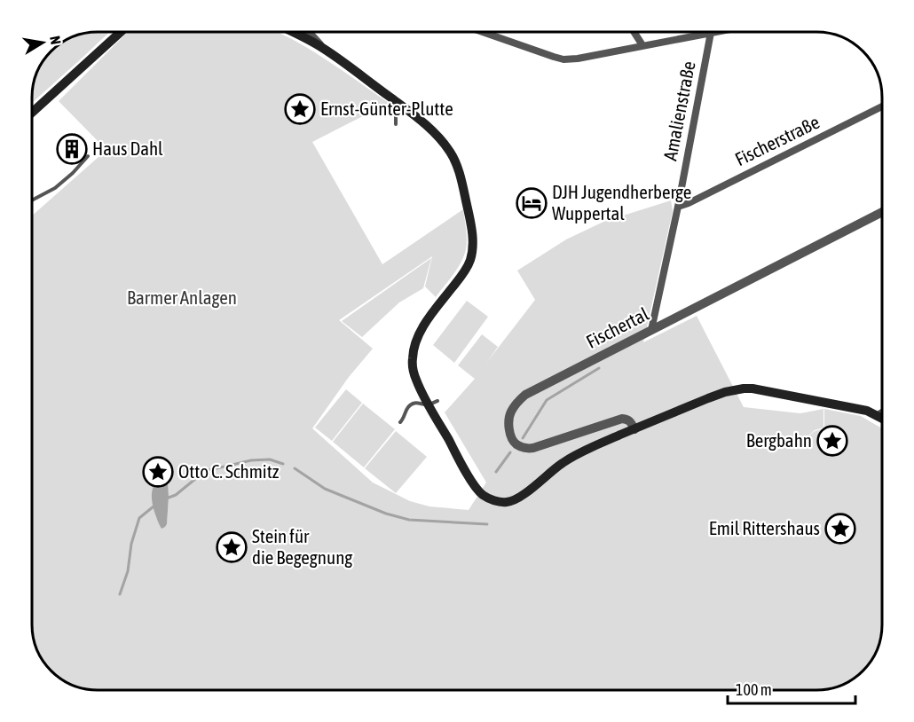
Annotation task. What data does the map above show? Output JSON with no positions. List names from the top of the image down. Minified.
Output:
{"streets":{"street":["Amalienstraße","Fischerstraße","Fischertal"]},"crossings":[["Amalienstraße","Fischerstraße"],["Amalienstraße","Fischertal"]],"parks":["Barmer Anlagen"],"places":{"place":["Ernst-Günter-Plutte","Bergbahn","Otto C. Schmitz","Emil Rittershaus","Stein für die Begegnung"],"building":["Haus Dahl"],"hotel":["DJH Jugendherberge Wuppertal"]},"scale_bar":"100 m","north":"right"}
